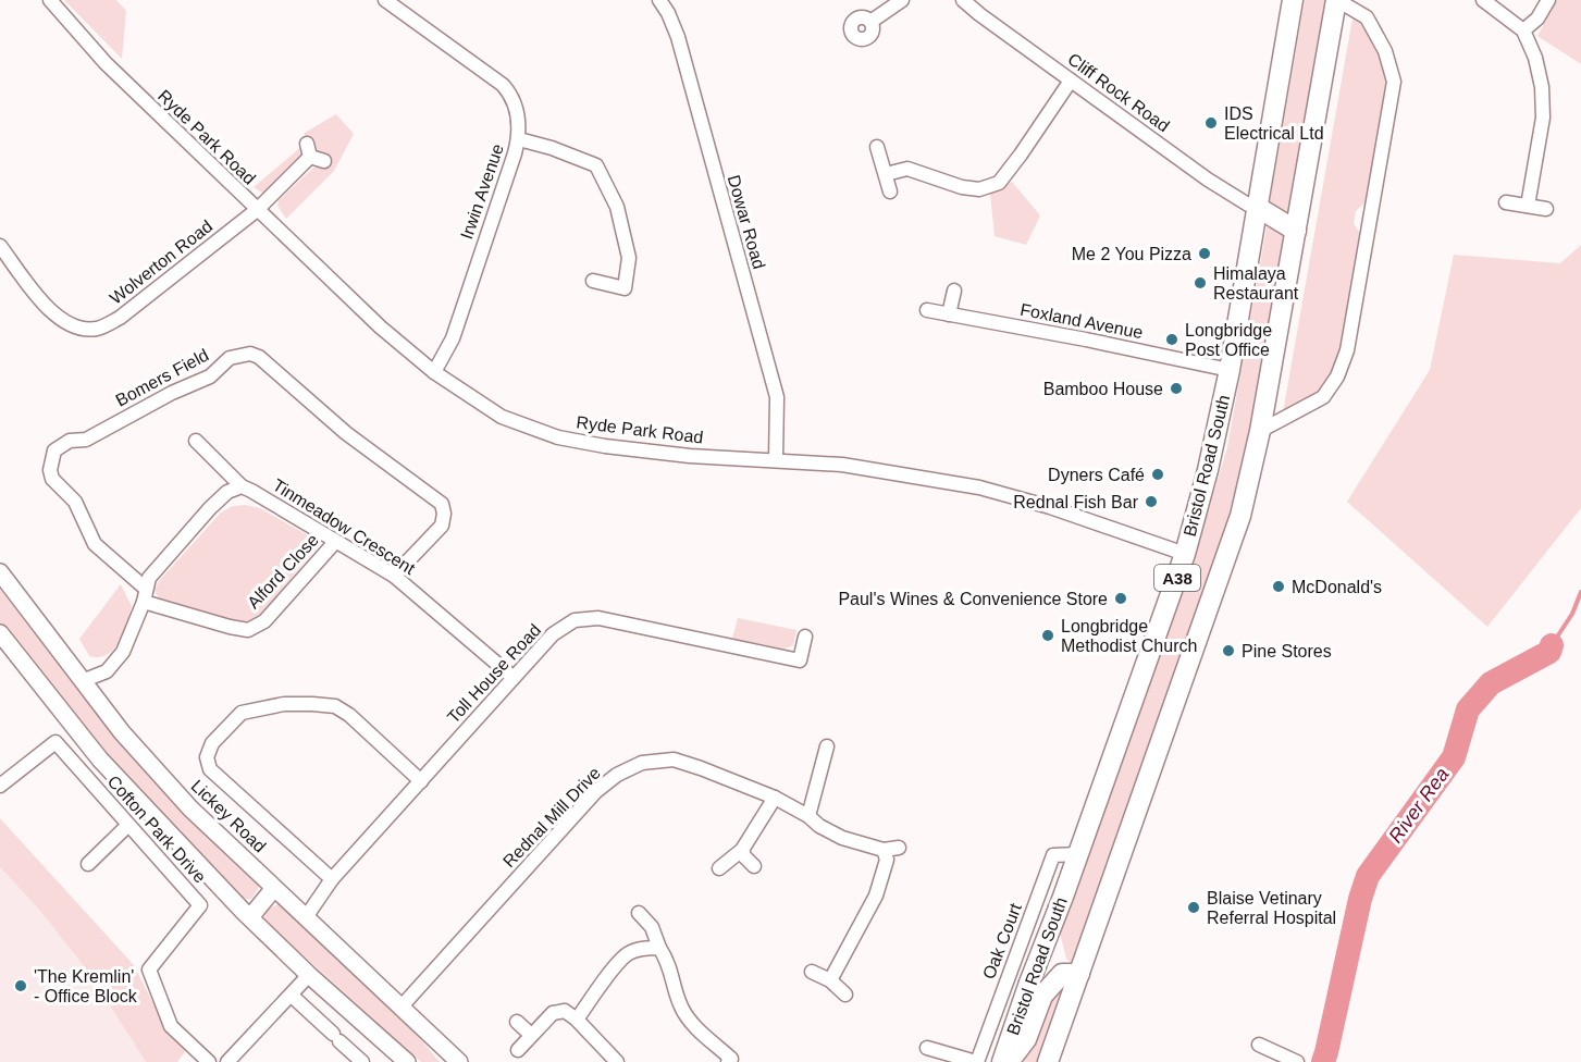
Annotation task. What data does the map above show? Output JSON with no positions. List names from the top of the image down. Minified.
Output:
{"streets":{"highway":["Bristol Road South","A38"],"main road":["Lickey Road"],"street":["Cliff Rock Road","Ryde Park Road","Irwin Avenue","Dowar Road","Wolverton Road","Foxland Avenue","Bomers Field","Tinmeadow Crescent","Alford Close","Toll House Road","Rednal Mill Drive","Cofton Park Drive","Oak Court"]},"crossings":[["Cliff Rock Road","Bristol Road South"],["Ryde Park Road","Irwin Avenue"],["Ryde Park Road","Dowar Road"],["Ryde Park Road","Wolverton Road"],["Ryde Park Road","Bristol Road South"],["Foxland Avenue","Bristol Road South"],["Bomers Field","Tinmeadow Crescent"],["Bomers Field","Alford Close"],["Bristol Road South","Oak Court"],["Tinmeadow Crescent","Alford Close"],["Tinmeadow Crescent","Toll House Road"],["Toll House Road","Lickey Road"],["Lickey Road","Rednal Mill Drive"]],"water":["River Rea"],"places":["IDS Electrical Ltd","Me 2 You Pizza","Himalaya Restaurant","Longbridge Post Office","Bamboo House","Dyners Café","Rednal Fish Bar","McDonald's","Paul's Wines & Convenience Store","Longbridge Methodist Church","Pine Stores","Blaise Vetinary Referral Hospital","'The Kremlin' - Office Block"]}
